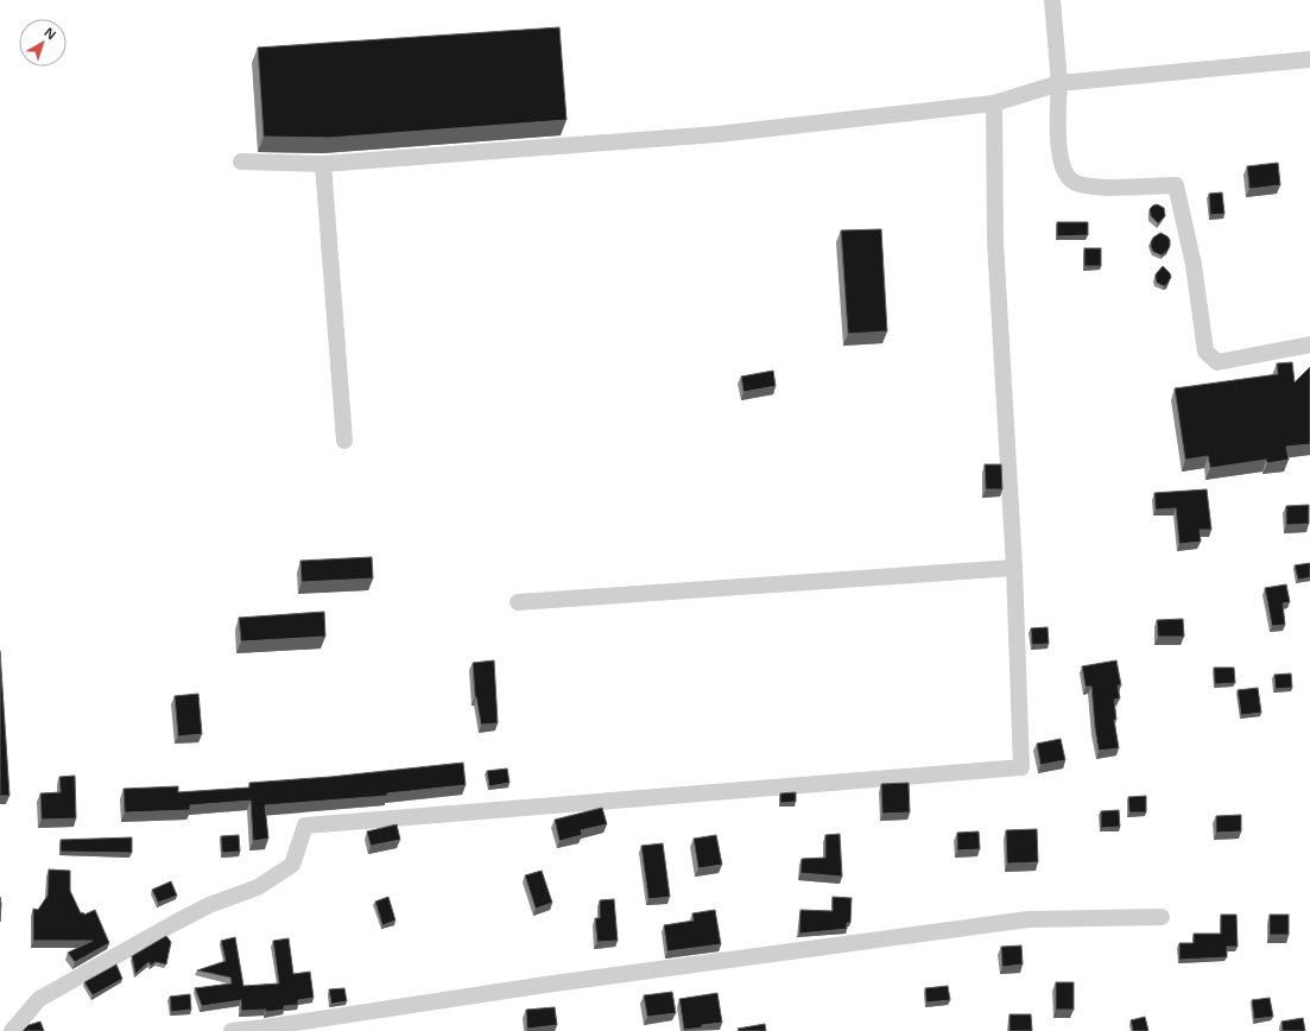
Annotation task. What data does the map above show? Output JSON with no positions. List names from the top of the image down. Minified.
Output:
{"north":"top right"}
